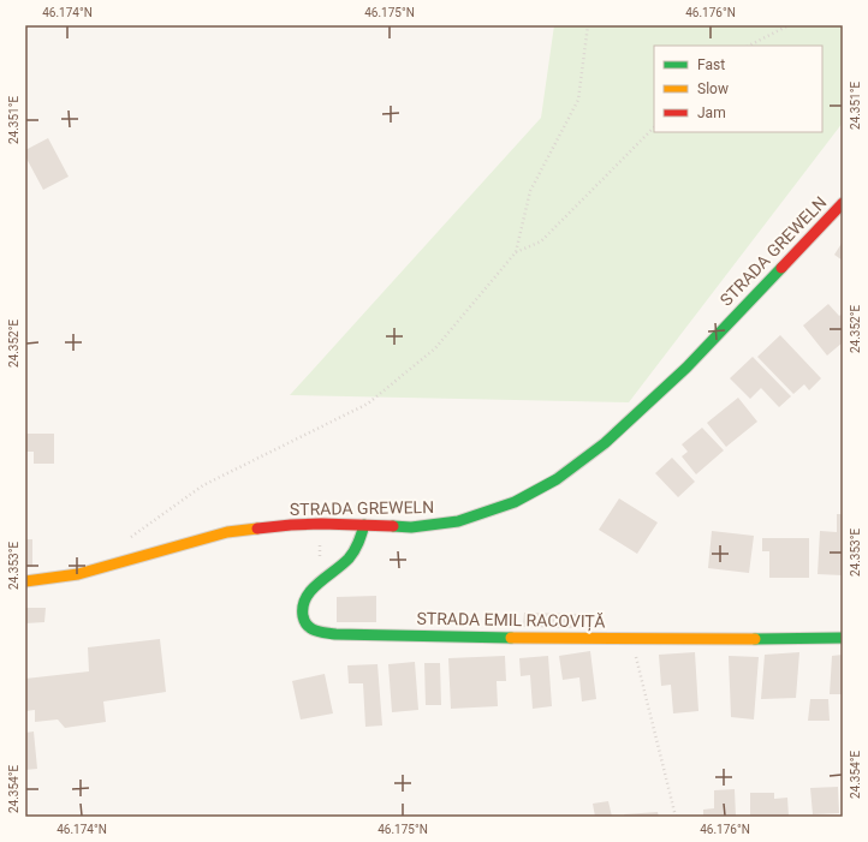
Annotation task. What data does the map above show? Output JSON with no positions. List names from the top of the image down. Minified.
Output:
{"streets":{"street":["STRADA GREWELN","STRADA EMIL RACOVIȚĂ"]},"crossings":[["STRADA GREWELN","STRADA EMIL RACOVIȚĂ"]],"legend":["Fast","Slow","Jam"],"coordinates":["46.174°N","46.175°N","46.176°N","24.351°E","24.352°E","24.353°E","24.354°E"]}
